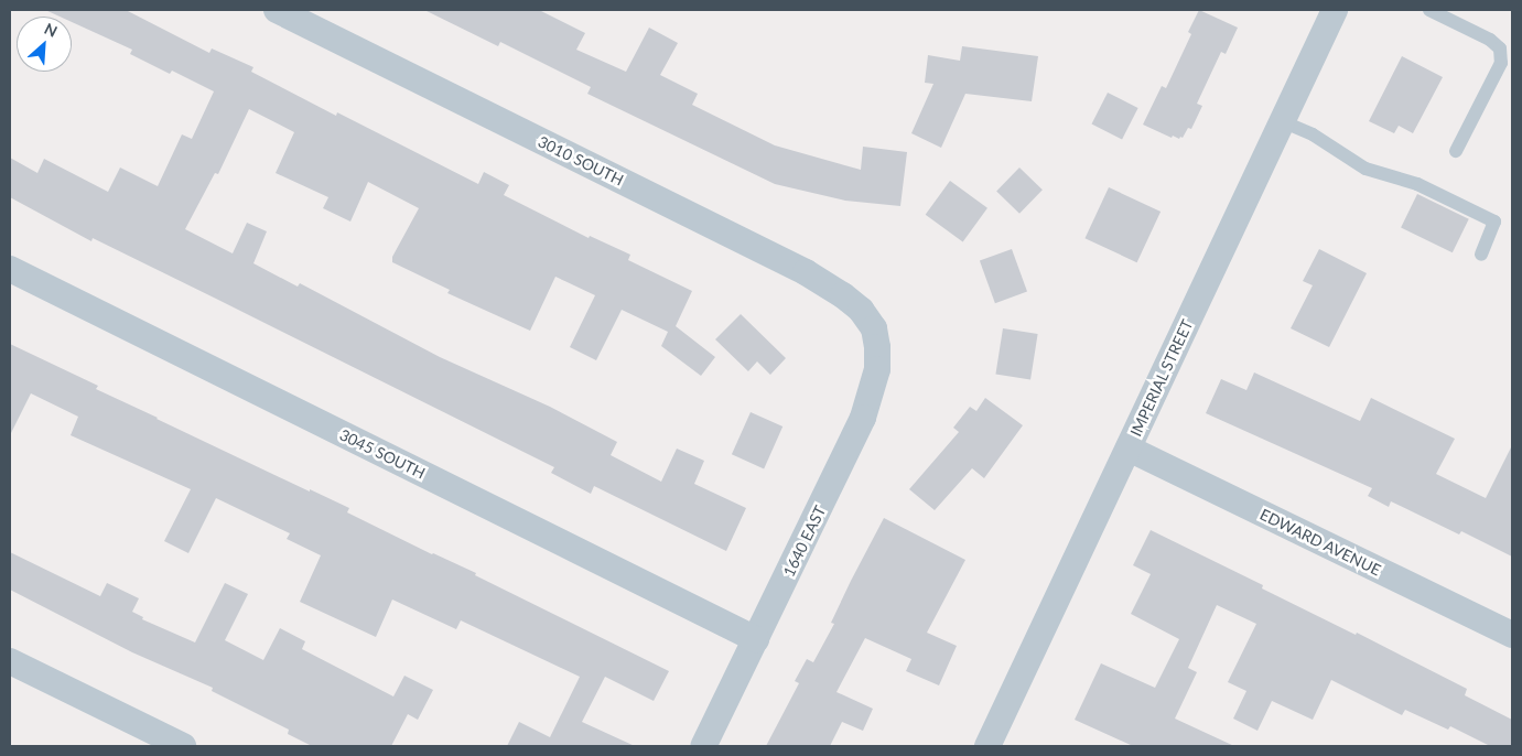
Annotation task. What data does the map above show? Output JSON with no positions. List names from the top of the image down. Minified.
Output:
{"streets":{"street":["3010 SOUTH","IMPERIAL STREET","3045 SOUTH","1640 EAST","EDWARD AVENUE"]},"crossings":[["3010 SOUTH","1640 EAST"],["IMPERIAL STREET","EDWARD AVENUE"],["3045 SOUTH","1640 EAST"]],"north":"top right"}
